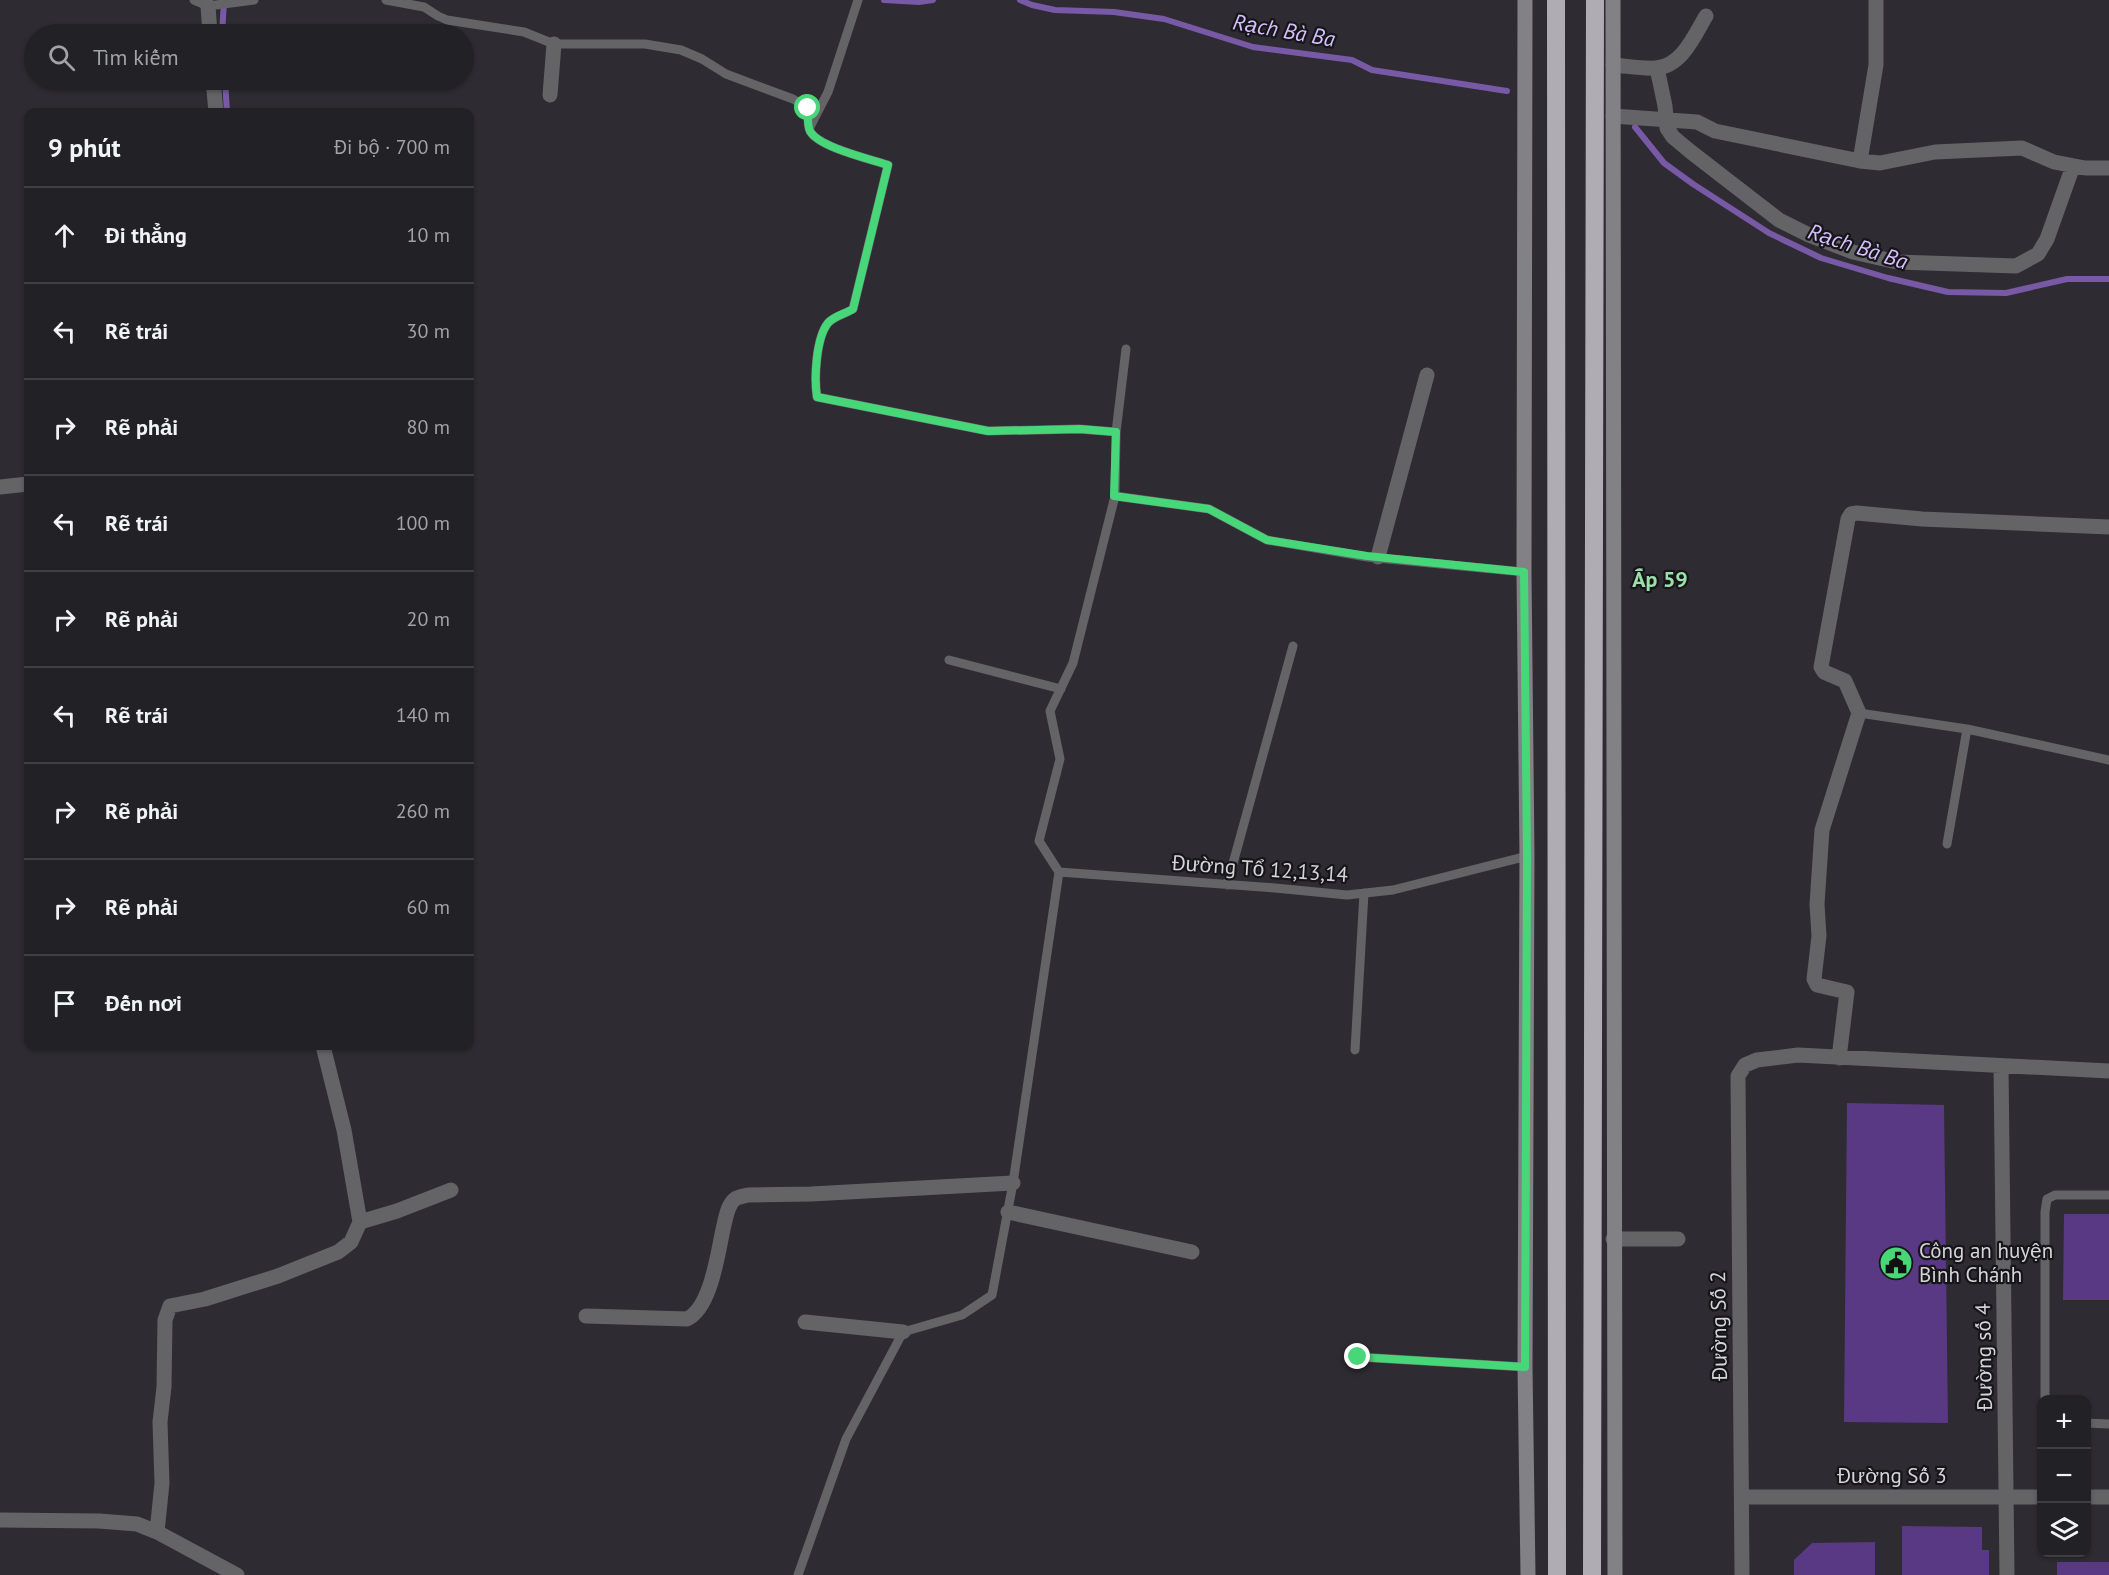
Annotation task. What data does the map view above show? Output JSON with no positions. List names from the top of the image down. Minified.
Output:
{"streets":{"street":["Đường Số 2","Đường số 4","Đường Số 3"],"lane":["Đường Tổ 12,13,14"]},"crossings":[["Đường Số 2","Đường Số 3"],["Đường số 4","Đường Số 3"]],"districts":["Ấp 59"],"water":["Rạch Bà Ba"],"places":{"public building":["Công an huyện Bình Chánh"]},"page":{"search":"Tìm kiếm","heading":["9 phút","Đi bộ · 700 m"],"list":[["Đi thẳng","10 m"],["Rẽ trái","30 m"],["Rẽ phải","80 m"],["Rẽ trái","100 m"],["Rẽ phải","20 m"],["Rẽ trái","140 m"],["Rẽ phải","260 m"],["Rẽ phải","60 m"],"Đến nơi"],"map_buttons":["+","−"]}}
